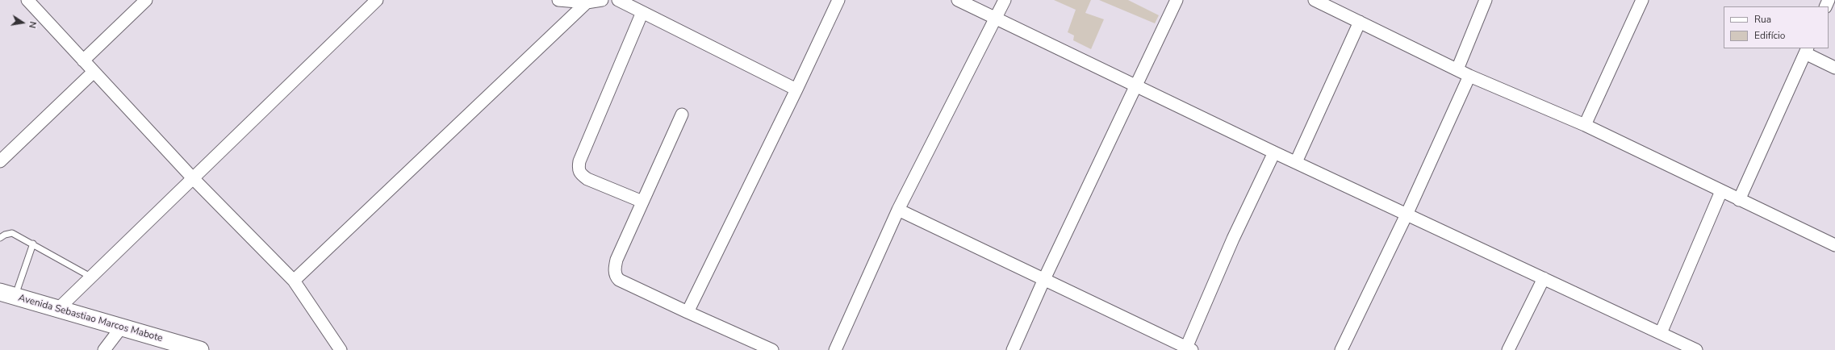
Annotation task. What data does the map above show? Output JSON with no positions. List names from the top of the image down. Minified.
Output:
{"streets":{"main road":["Avenida Sebastiao Marcos Mabote"]},"legend":["Rua","Edifício"],"north":"right"}
